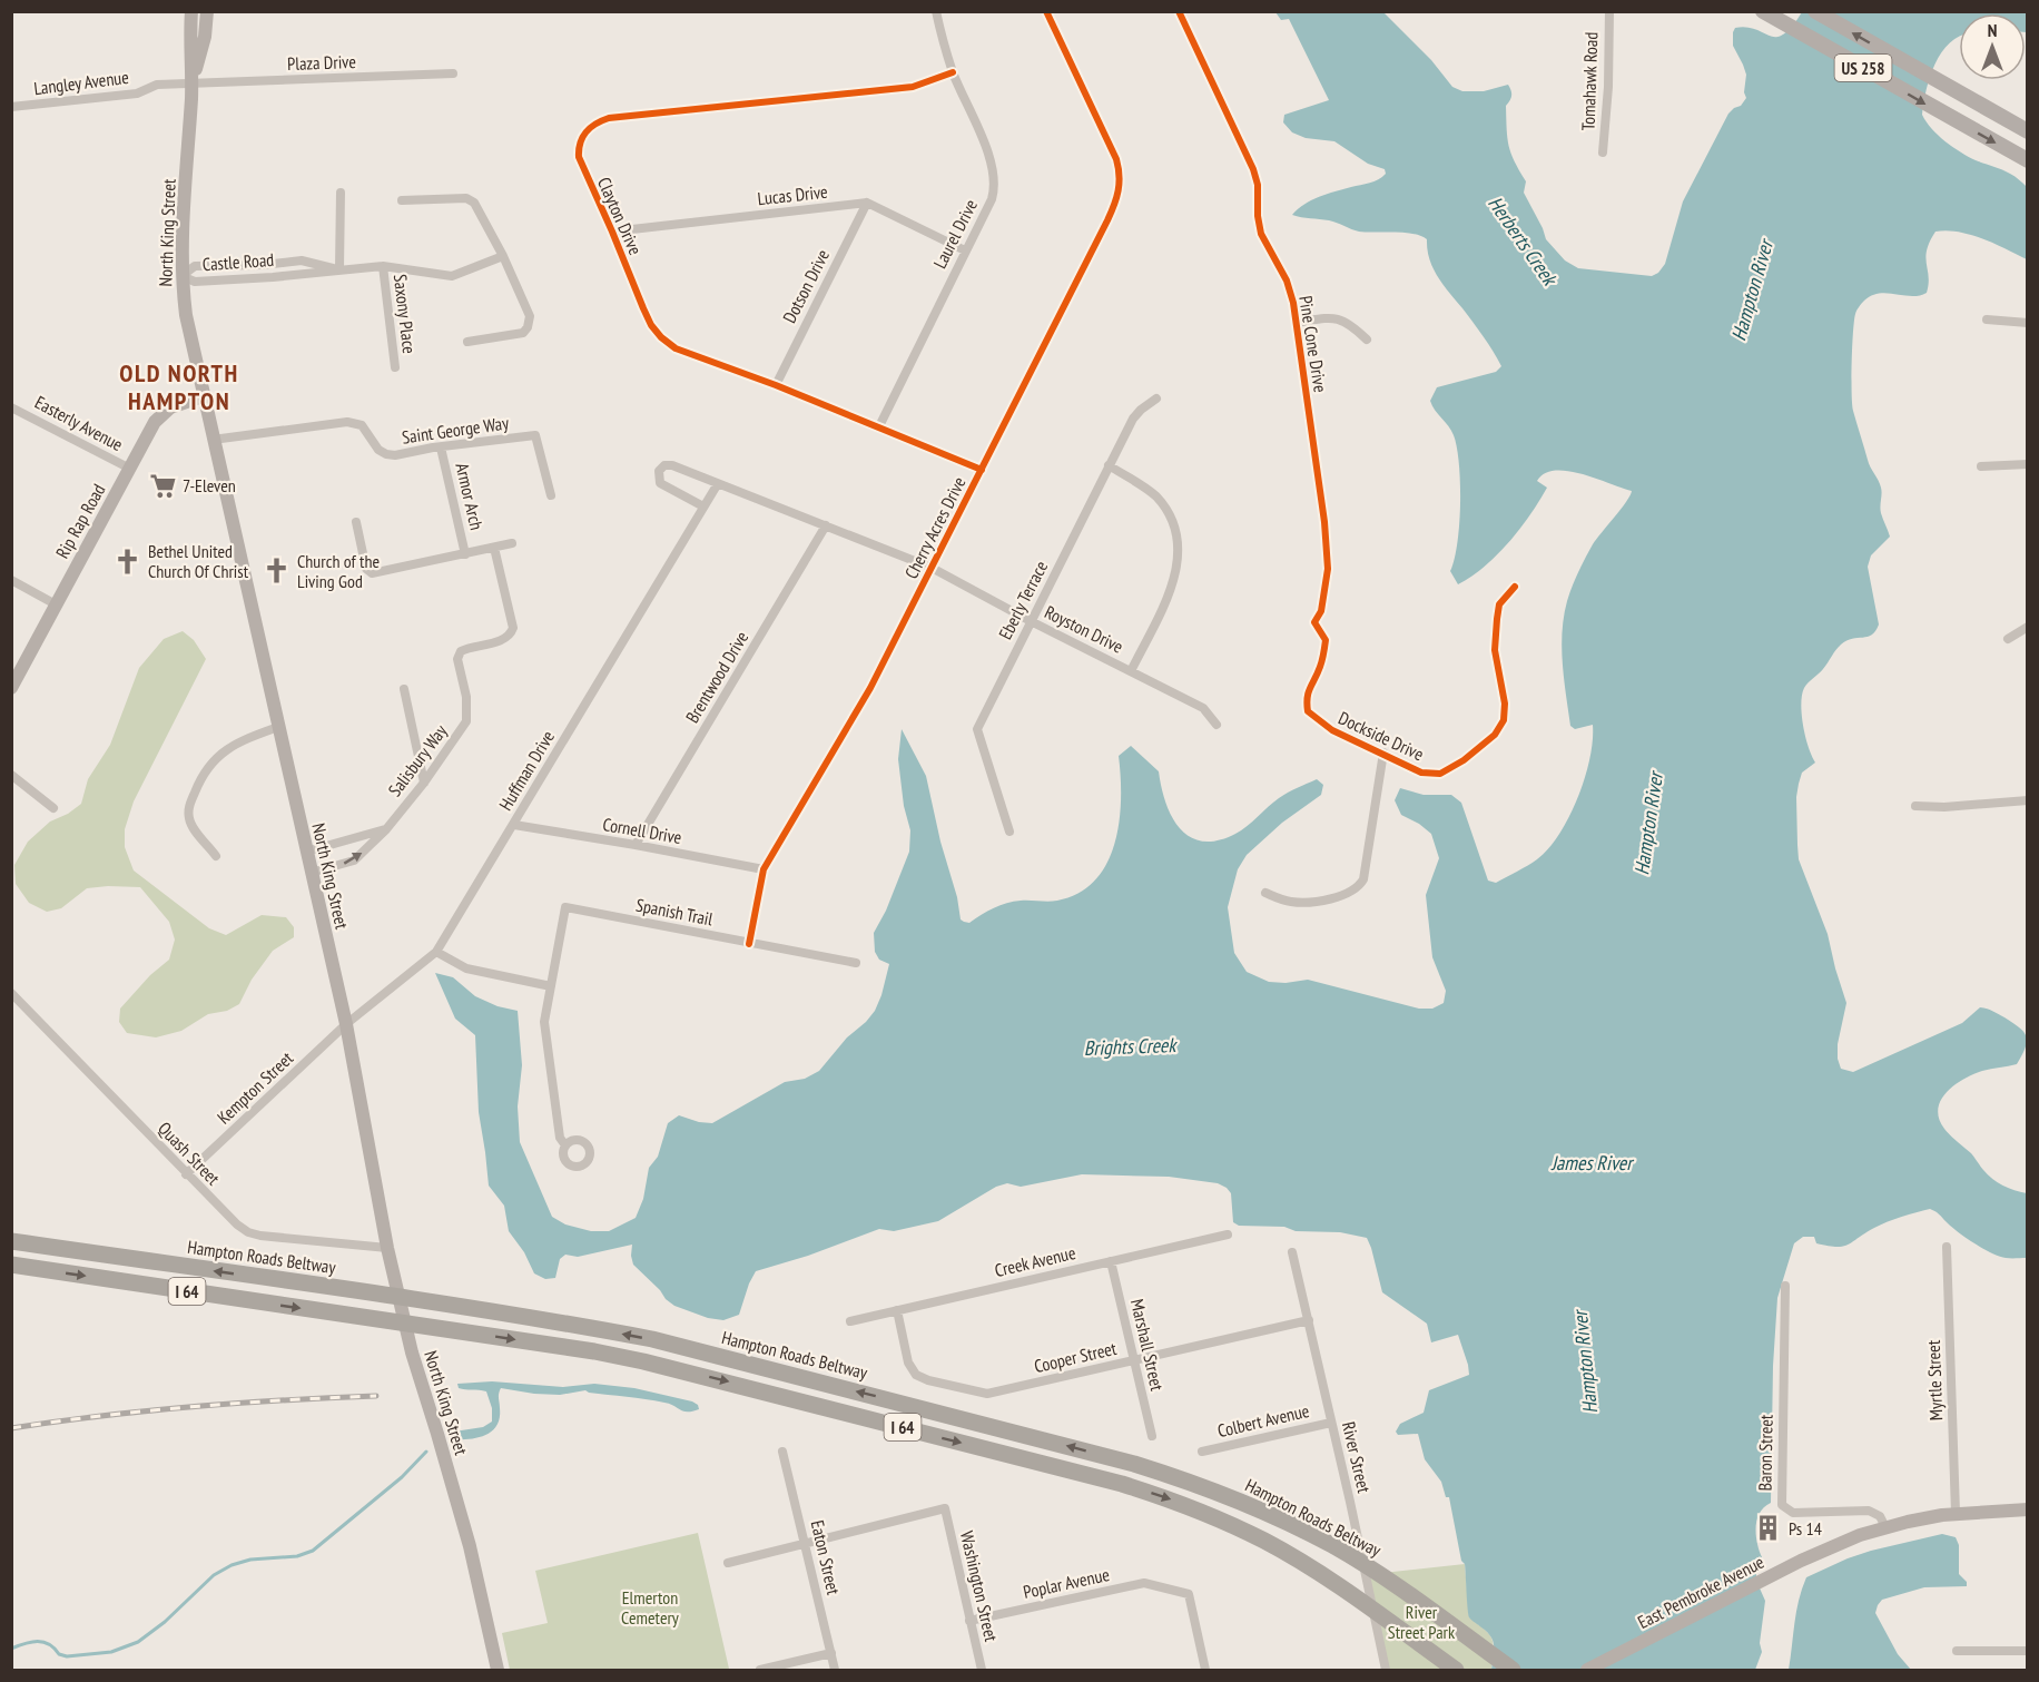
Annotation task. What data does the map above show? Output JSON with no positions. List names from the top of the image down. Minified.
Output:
{"streets":{"highway":["Hampton Roads Beltway","I 64"],"main road":["US 258","North King Street","Rip Rap Road","East Pembroke Avenue"],"street":["Plaza Drive","Tomahawk Road","Langley Avenue","Lucas Drive","Clayton Drive","Laurel Drive","Castle Road","Dotson Drive","Saxony Place","Pine Cone Drive","Easterly Avenue","Saint George Way","Armor Arch","Cherry Acres Drive","Eberly Terrace","Royston Drive","Brentwood Drive","Dockside Drive","Salisbury Way","Huffman Drive","Cornell Drive","Spanish Trail","Kempton Street","Quash Street","Creek Avenue","Marshall Street","Cooper Street","Myrtle Street","Colbert Avenue","Baron Street","River Street","Eaton Street","Poplar Avenue","Washington Street"]},"crossings":[["Plaza Drive","Langley Avenue"],["Plaza Drive","North King Street"],["Langley Avenue","North King Street"],["Lucas Drive","Clayton Drive"],["Lucas Drive","Dotson Drive"],["Clayton Drive","Laurel Drive"],["Clayton Drive","Dotson Drive"],["Clayton Drive","Cherry Acres Drive"],["North King Street","Castle Road"],["North King Street","Saint George Way"],["North King Street","Rip Rap Road"],["North King Street","Salisbury Way"],["North King Street","Huffman Drive"],["North King Street","Kempton Street"],["North King Street","Quash Street"],["Castle Road","Saxony Place"],["Pine Cone Drive","Dockside Drive"],["Easterly Avenue","Rip Rap Road"],["Saint George Way","Armor Arch"],["Cherry Acres Drive","Royston Drive"],["Cherry Acres Drive","Cornell Drive"],["Cherry Acres Drive","Spanish Trail"],["Eberly Terrace","Royston Drive"],["Brentwood Drive","Cornell Drive"],["Huffman Drive","Cornell Drive"],["Huffman Drive","Kempton Street"],["Kempton Street","Quash Street"],["Creek Avenue","Marshall Street"],["Creek Avenue","Cooper Street"],["Marshall Street","Cooper Street"],["Cooper Street","River Street"],["Myrtle Street","East Pembroke Avenue"],["Colbert Avenue","River Street"],["Baron Street","East Pembroke Avenue"],["Eaton Street","Washington Street"],["Poplar Avenue","Washington Street"]],"districts":["OLD NORTH HAMPTON"],"water":["Herberts Creek","Hampton River","Brights Creek","James River"],"parks":["Elmerton Cemetery","River Street Park"],"places":{"supermarket":["7-Eleven"],"church":["Bethel United Church Of Christ","Church of the Living God"],"building":["Ps 14"]},"north":"top"}
